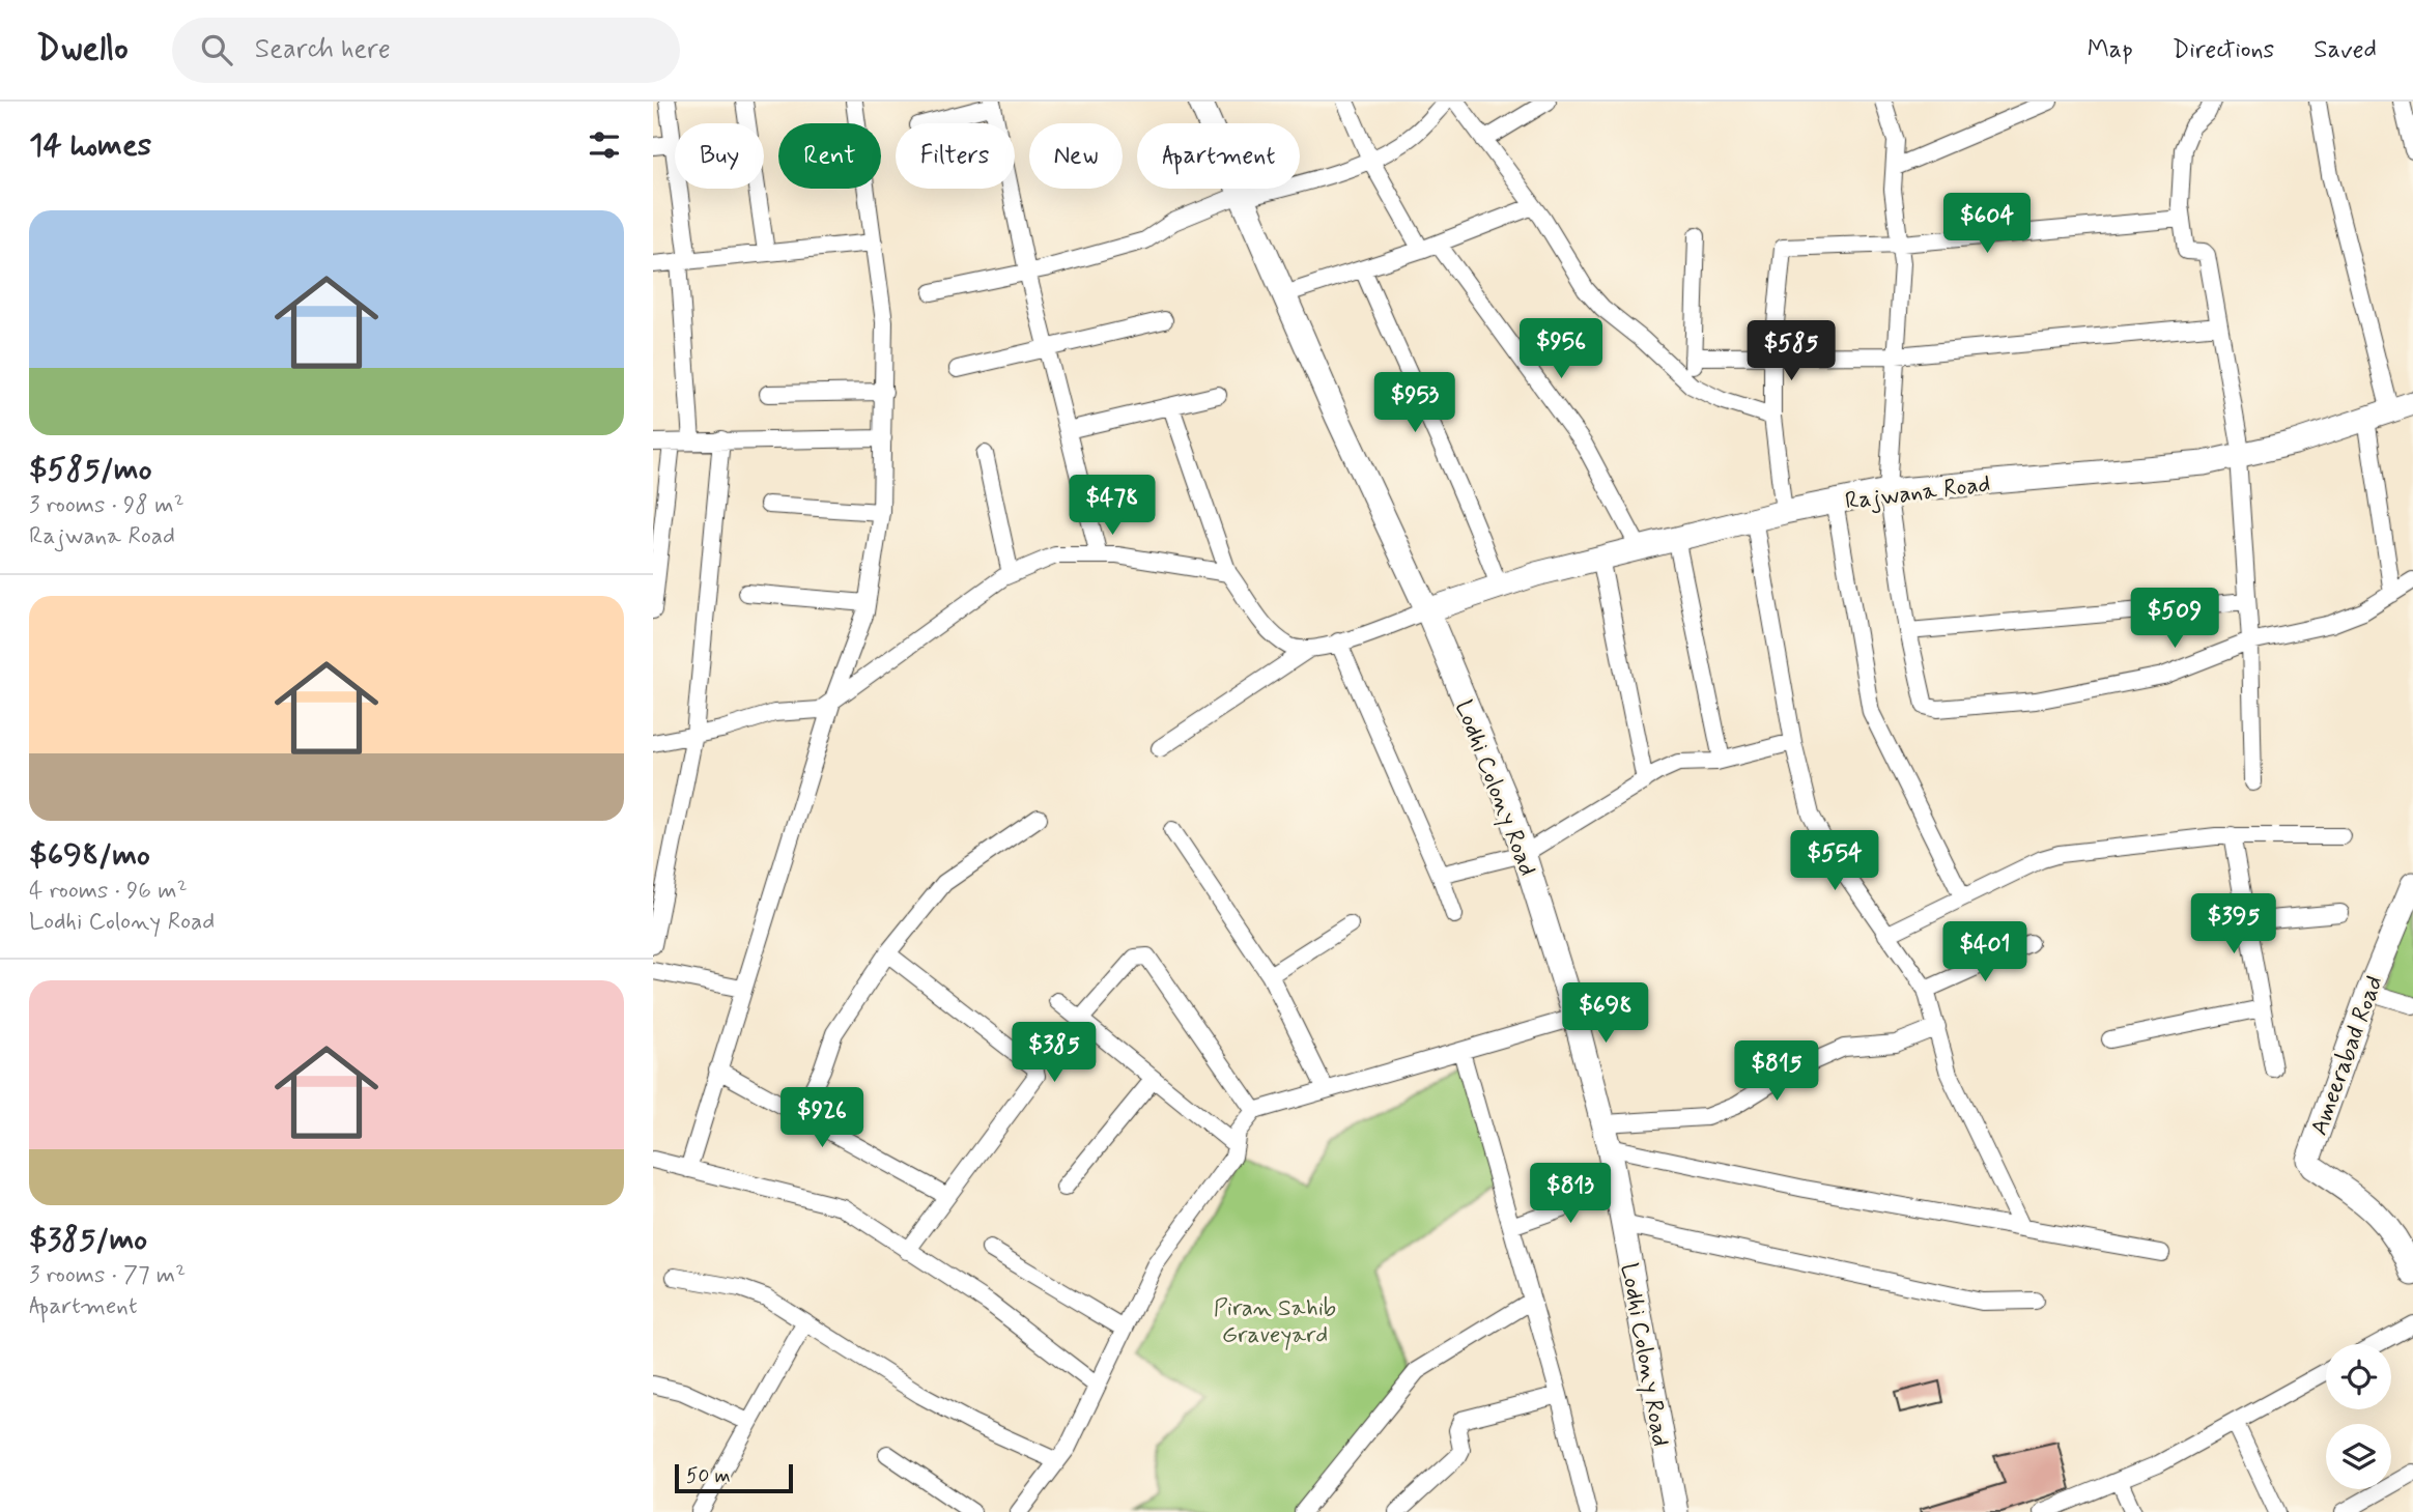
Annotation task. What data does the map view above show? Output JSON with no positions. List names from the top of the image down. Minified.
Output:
{"streets":{"main road":["Rajwana Road","Lodhi Colony Road","Ameerabad Road"]},"crossings":[["Rajwana Road","Lodhi Colony Road"]],"parks":["Piran Sahib Graveyard"],"scale_bar":"50 m","page":{"header":"Dwello","search":"Search here","nav":["Map","Directions","Saved"],"heading":"14 homes","chip":["Buy","Rent","Filters","New","Apartment"],"list":[{"name":"$585/mo","note":"3 rooms · 98 m² · Rajwana Road"},{"name":"$698/mo","note":"4 rooms · 96 m² · Lodhi Colony Road"},{"name":"$385/mo","note":"3 rooms · 77 m² · Apartment"}],"price":["$604","$956","$585","$953","$478","$509","$554","$395","$401","$698","$385","$815","$926","$813"],"scale":"50 m"}}
